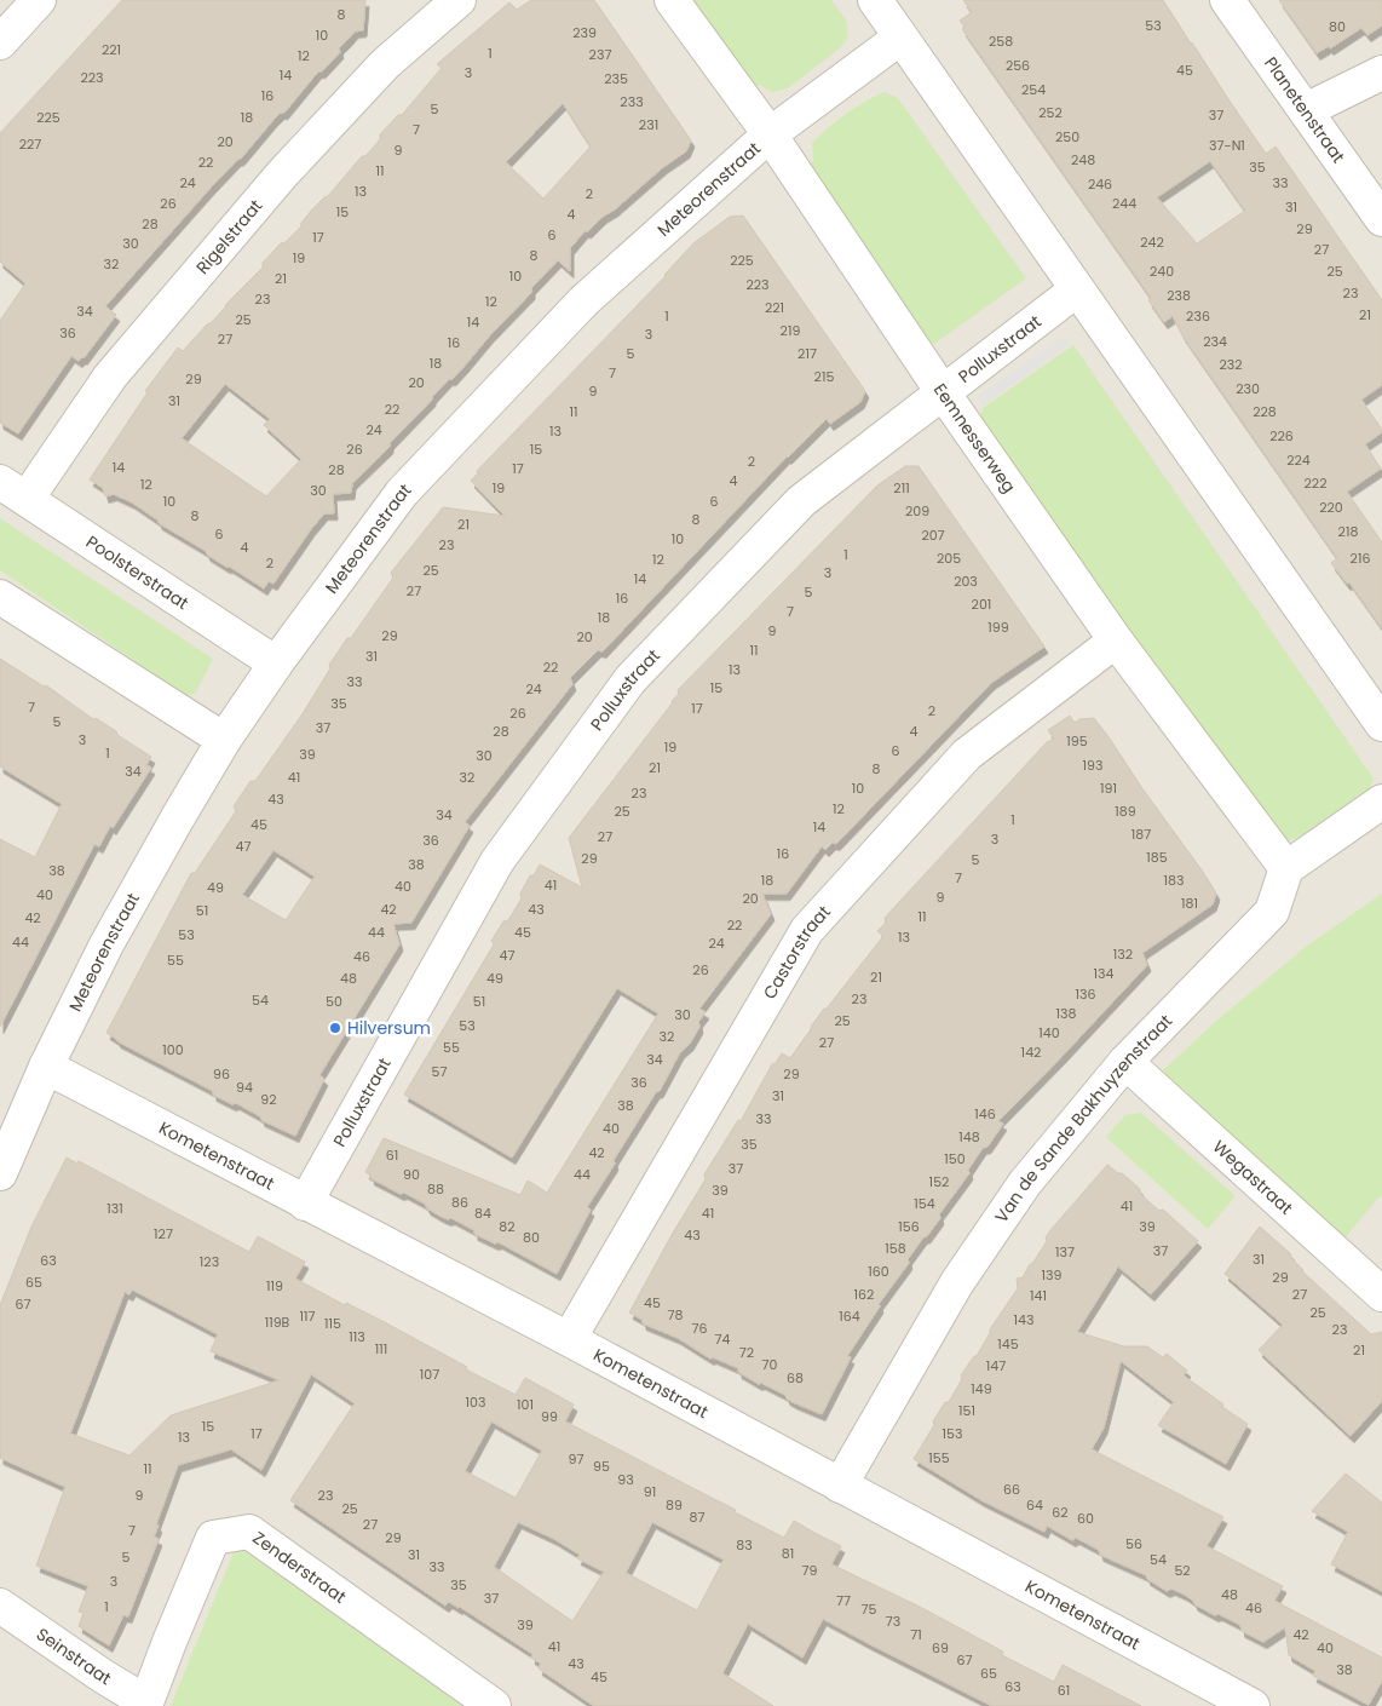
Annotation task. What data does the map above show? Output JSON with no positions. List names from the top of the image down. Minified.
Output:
{"streets":{"street":["Planetenstraat","Meteorenstraat","Rigelstraat","Polluxstraat","Eemnesserweg","Poolsterstraat","Castorstraat","Van de Sande Bakhuyzenstraat","Kometenstraat","Wegastraat","Zenderstraat","Seinstraat"]},"crossings":[["Meteorenstraat","Eemnesserweg"],["Meteorenstraat","Poolsterstraat"],["Meteorenstraat","Kometenstraat"],["Rigelstraat","Poolsterstraat"],["Polluxstraat","Eemnesserweg"],["Polluxstraat","Kometenstraat"],["Eemnesserweg","Castorstraat"],["Eemnesserweg","Van de Sande Bakhuyzenstraat"],["Castorstraat","Kometenstraat"],["Van de Sande Bakhuyzenstraat","Kometenstraat"],["Van de Sande Bakhuyzenstraat","Wegastraat"],["Zenderstraat","Seinstraat"]],"places":["Hilversum"],"house_numbers":["8","53","80","239","10","258","221","1","237","12","256","45","3","14","223","235","254","16","233","5","252","37","225","18","231","7","250","20","227","37-N1","9","248","22","35","11","24","33","246","13","2","26","244","31","15","4","28","29","6","17","242","30","27","8","19","225","32","240","25","10","21","223","23","238","23","12","221","34","21","1","236","25","14","219","36","3","27","234","16","5","217","18","232","7","215","29","20","230","9","31","22","11","228","24","13","226","26","15","224","2","14","17","28","4","222","12","19","211","30","10","6","220","209","8","8","21","218","6","207","10","23","4","1","205","216","12","2","25","3","14","203","27","5","16","201","7","18","199","9","29","20","11","31","22","13","33","15","24","35","7","17","2","26","5","37","28","4","3","195","19","6","1","39","30","193","21","8","34","41","32","10","191","23","43","12","25","189","34","1","45","14","187","27","3","36","47","16","185","29","5","38","38","7","18","183","41","40","49","40","9","20","181","42","43","51","11","42","22","44","45","53","13","44","24","132","47","46","55","26","134","21","48","49","136","23","54","50","51","138","30","25","53","140","32","27","55","100","142","34","57","96","29","36","94","31","92","38","146","33","40","148","35","42","61","150","37","90","44","152","88","39","86","154","41","131","84","41","82","156","39","127","43","80","158","37","137","31","63","123","160","139","29","65","119","162","27","141","45","67","25","78","117","164","143","119B","115","76","23","113","74","145","111","21","72","70","147","107","68","149","103","101","151","99","15","17","153","13","155","97","95","11","93","66","91","9","23","89","64","25","62","87","60","27","7","29","56","83","81","31","5","54","33","79","52","3","35","48","37","77","1","46","75","73","39","71","42","41","69","40","67","43","38","65","45","63","61"]}
